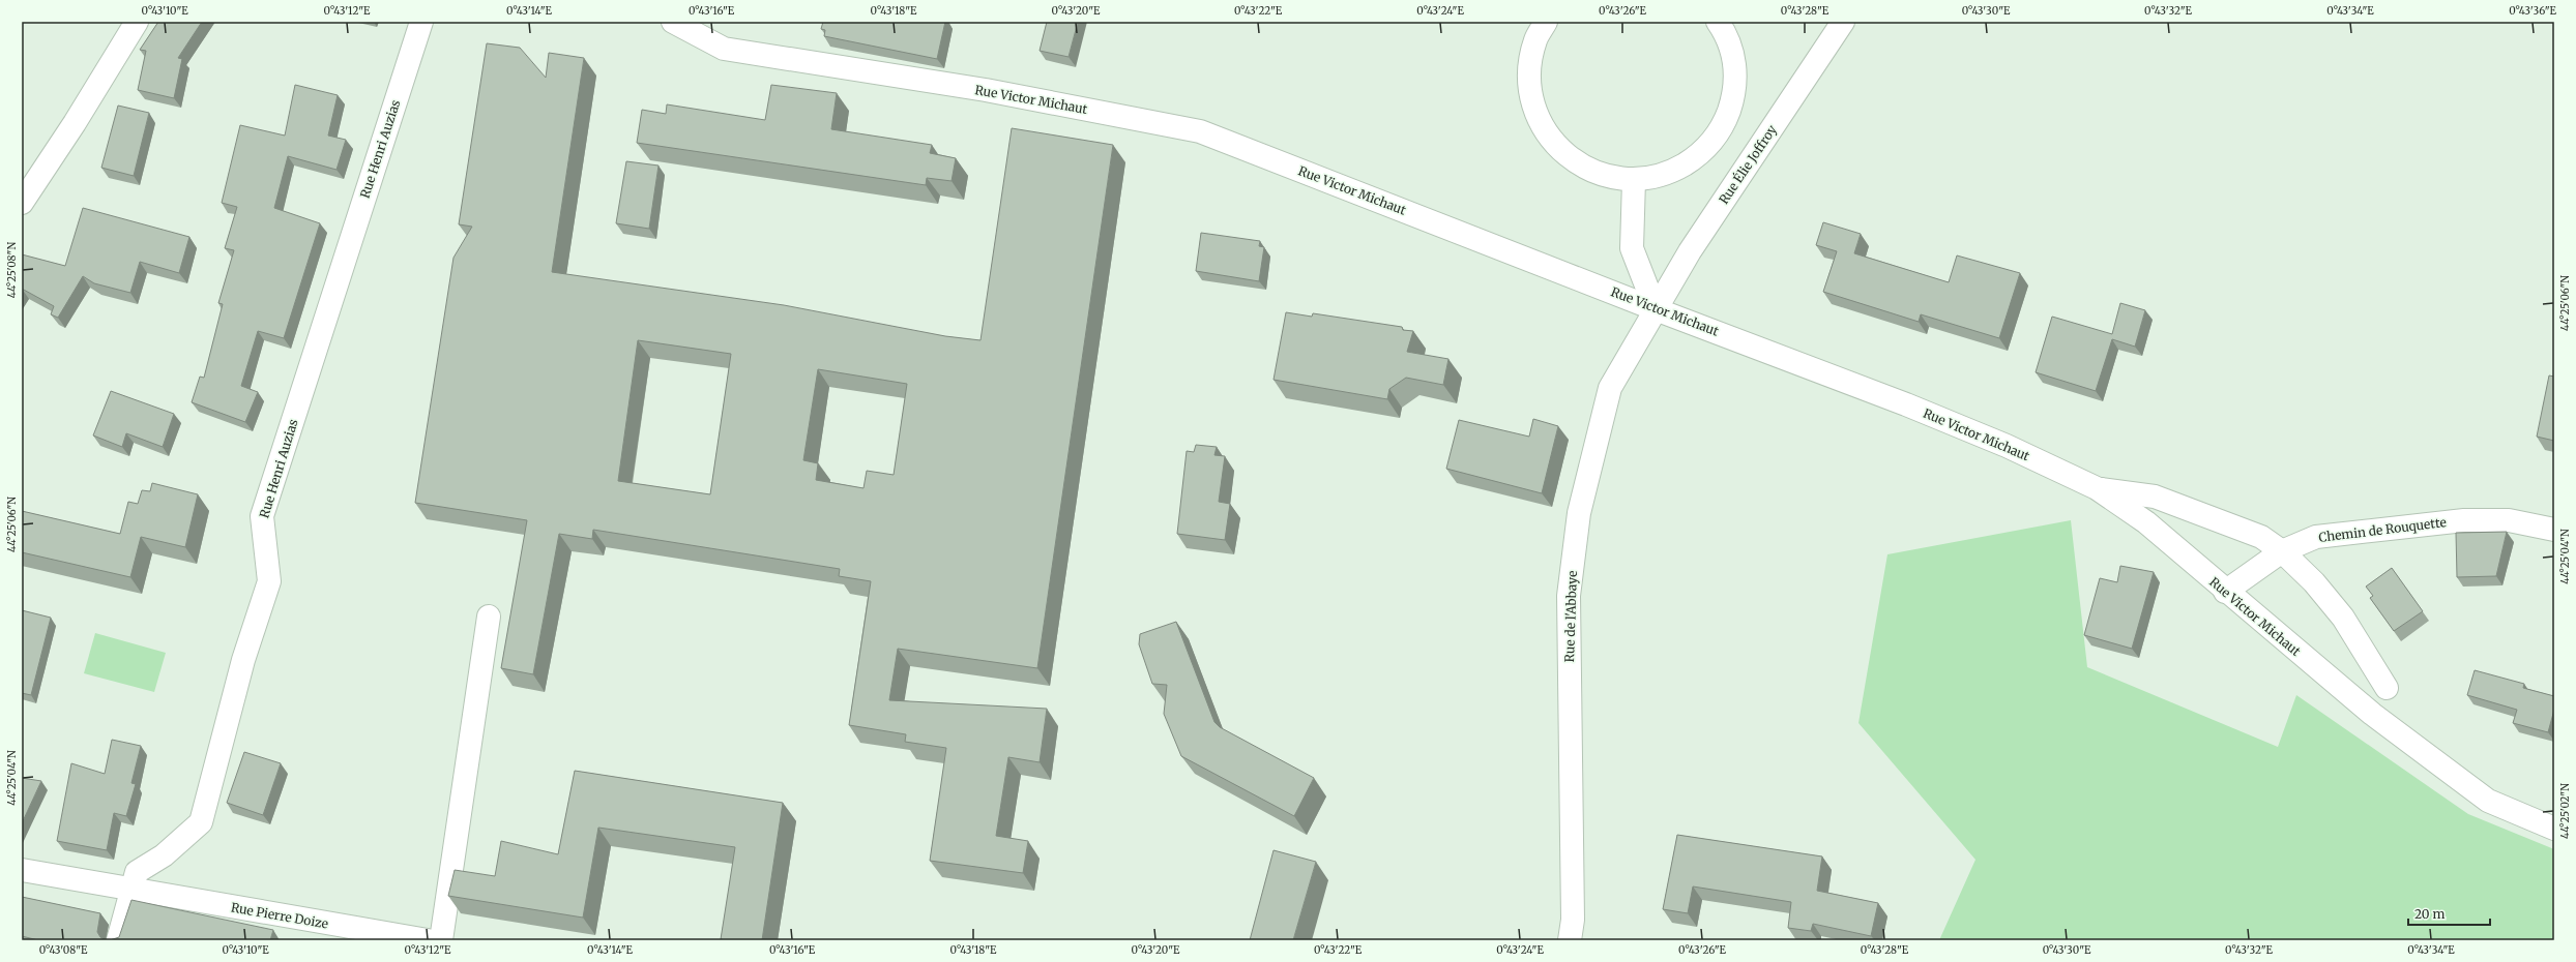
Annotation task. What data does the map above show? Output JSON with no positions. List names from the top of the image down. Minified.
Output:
{"streets":{"street":["Rue Victor Michaut","Rue Henri Auzias","Rue Élie Joffroy","Chemin de Rouquette","Rue de l'Abbaye","Rue Pierre Doize"]},"crossings":[["Rue Victor Michaut","Rue Élie Joffroy"],["Rue Victor Michaut","Chemin de Rouquette"],["Rue Victor Michaut","Rue de l'Abbaye"],["Rue Henri Auzias","Rue Pierre Doize"],["Rue Élie Joffroy","Rue de l'Abbaye"]],"scale_bar":"20 m","coordinates":["0°43'10\"E","0°43'12\"E","0°43'14\"E","0°43'16\"E","0°43'18\"E","0°43'20\"E","0°43'22\"E","0°43'24\"E","0°43'26\"E","0°43'28\"E","0°43'30\"E","0°43'32\"E","0°43'34\"E","0°43'36\"E","44°25'08\"N","44°25'06\"N","44°25'04\"N","44°25'02\"N","0°43'08\"E"]}
